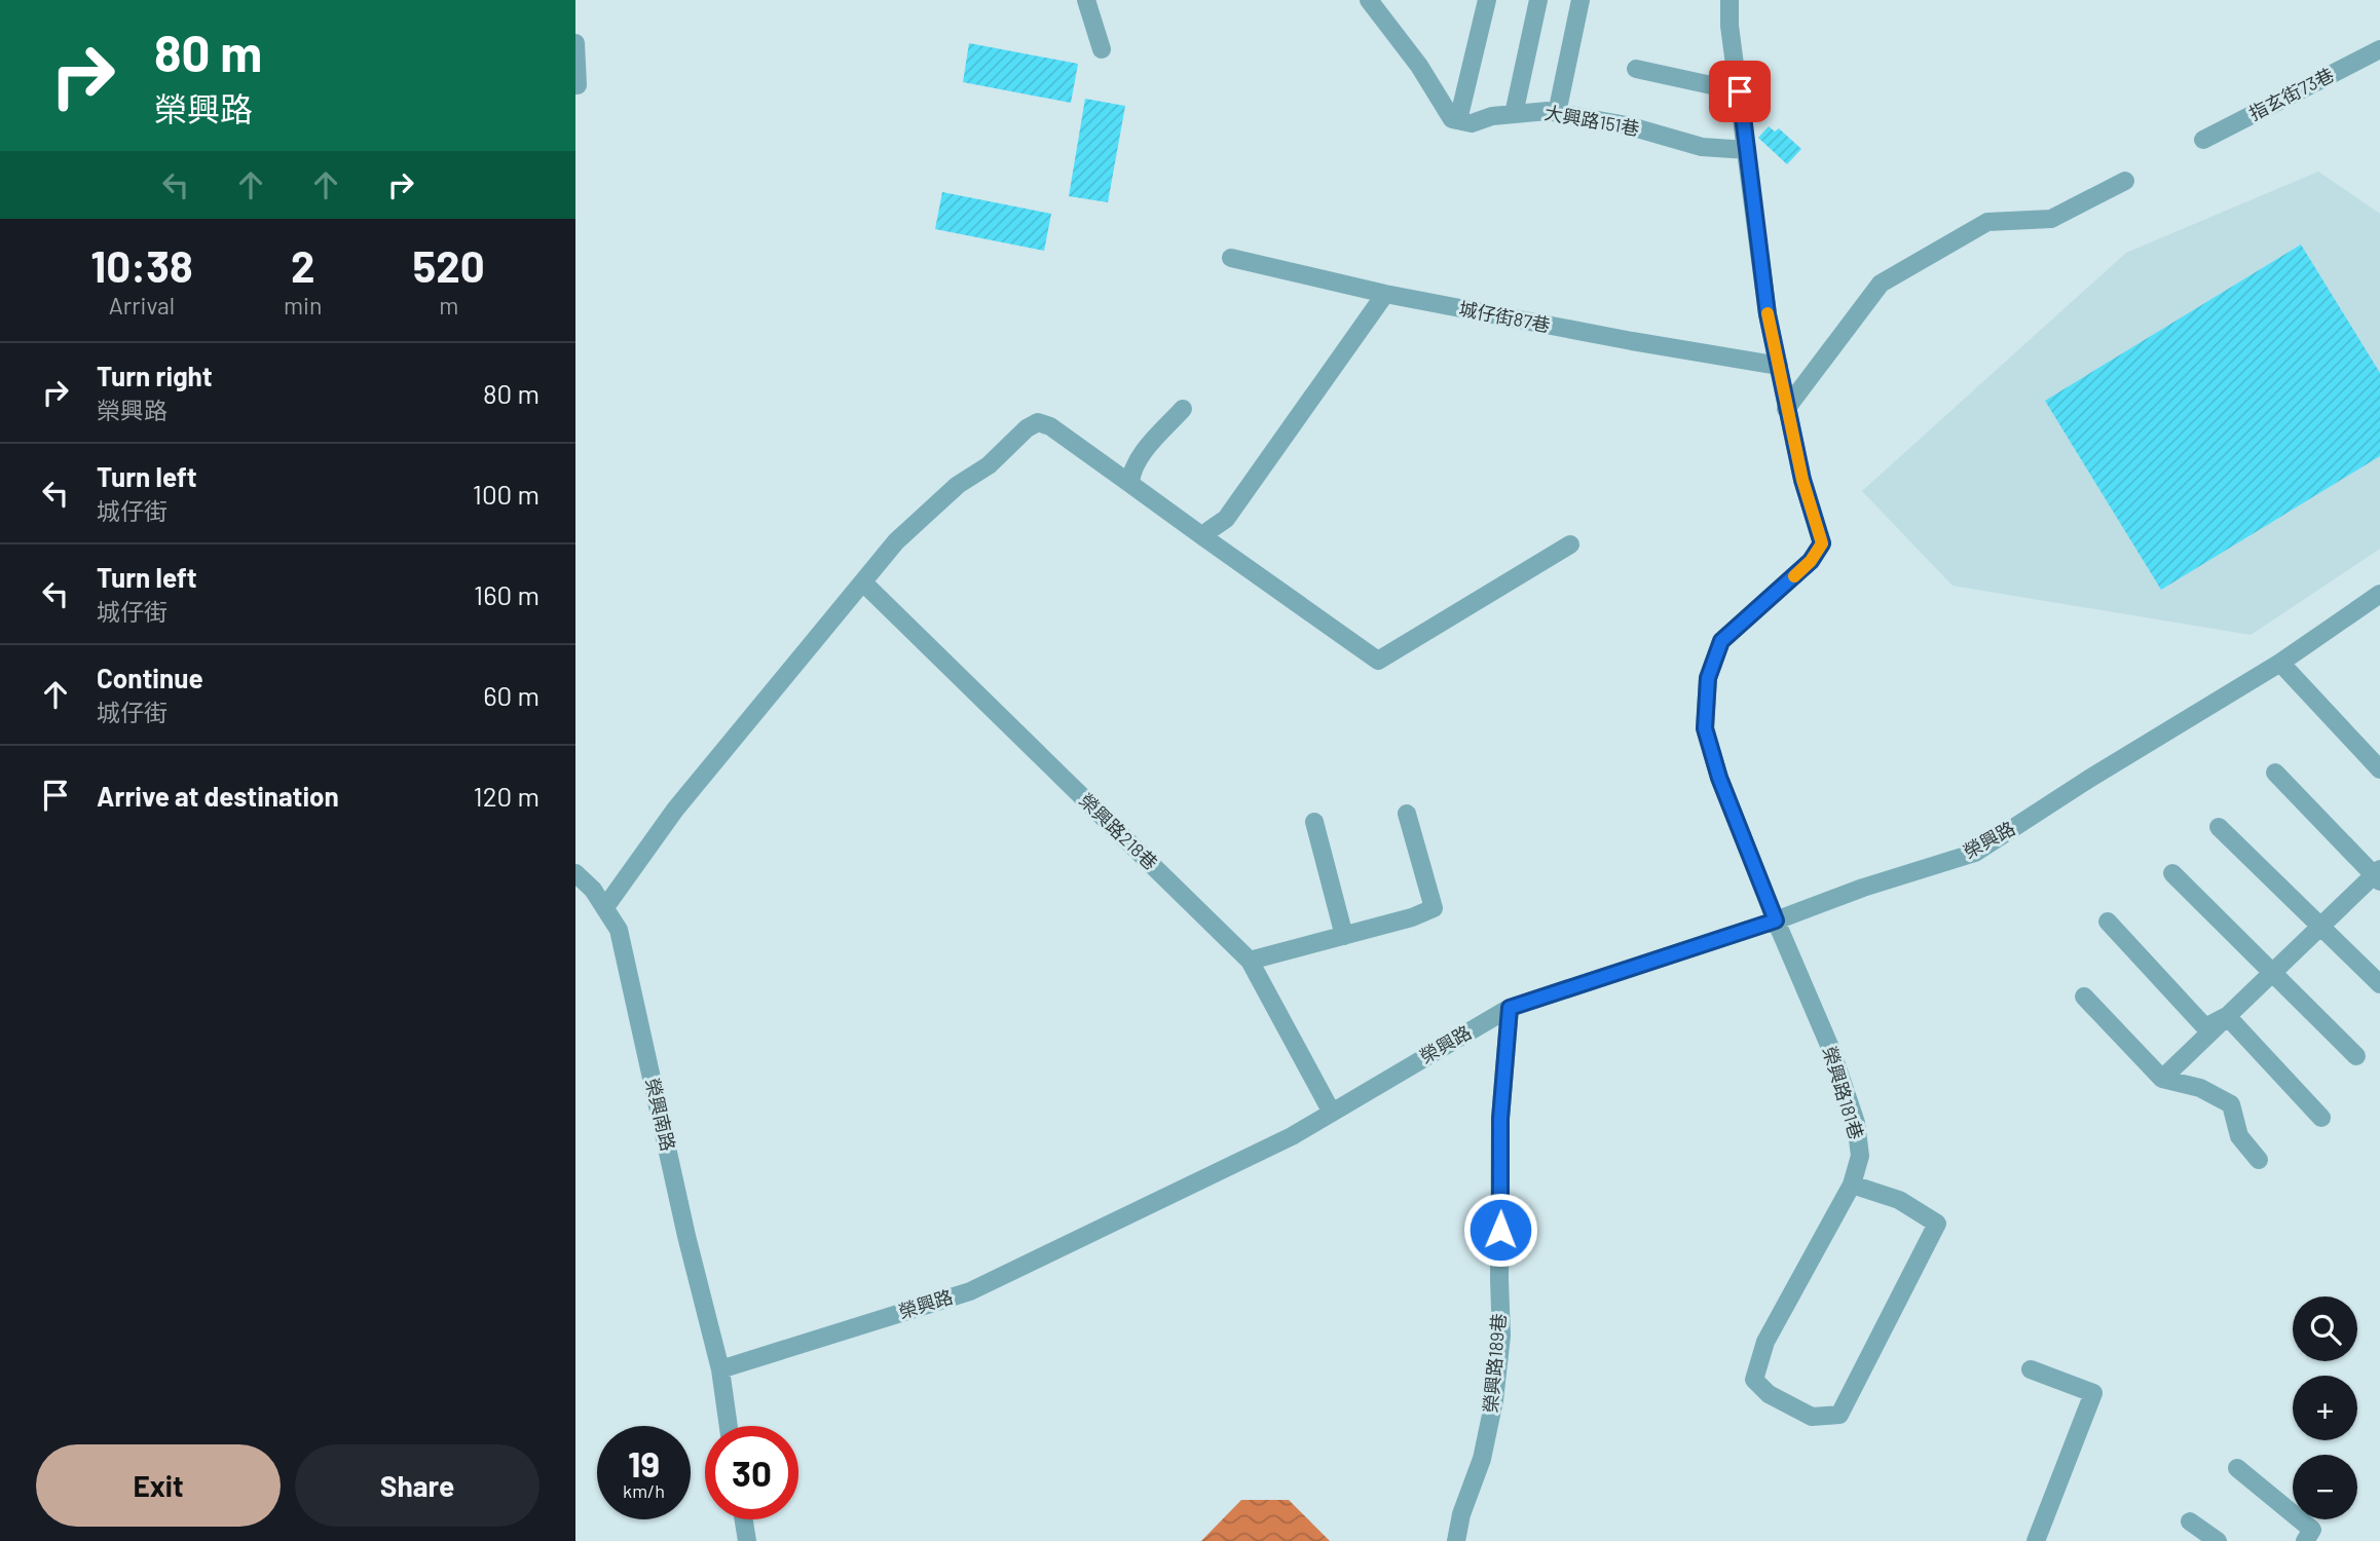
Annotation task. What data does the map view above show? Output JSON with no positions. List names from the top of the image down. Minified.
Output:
{"streets":{"street":["指玄街73巷","大興路151巷","城仔街87巷","榮興路218巷","榮興路","榮興路181巷","榮興南路","榮興路189巷"]},"crossings":[["城仔街87巷","榮興路181巷"],["榮興路218巷","榮興路"],["榮興路","榮興路181巷"],["榮興路","榮興南路"],["榮興路","榮興路189巷"]],"page":{"turn":["80 m","榮興路"],"eta":["10:38","Arrival","2","min","520","m"],"list":[{"name":"Turn right","note":"榮興路","value":"80 m"},{"name":"Turn left","note":"城仔街","value":"100 m"},{"name":"Turn left","note":"城仔街","value":"160 m"},{"name":"Continue","note":"城仔街","value":"60 m"},{"name":"Arrive at destination","value":"120 m"}],"map_buttons":["+","−"],"speed":"19 km/h","limit":"30","buttons":["Exit","Share"]}}
